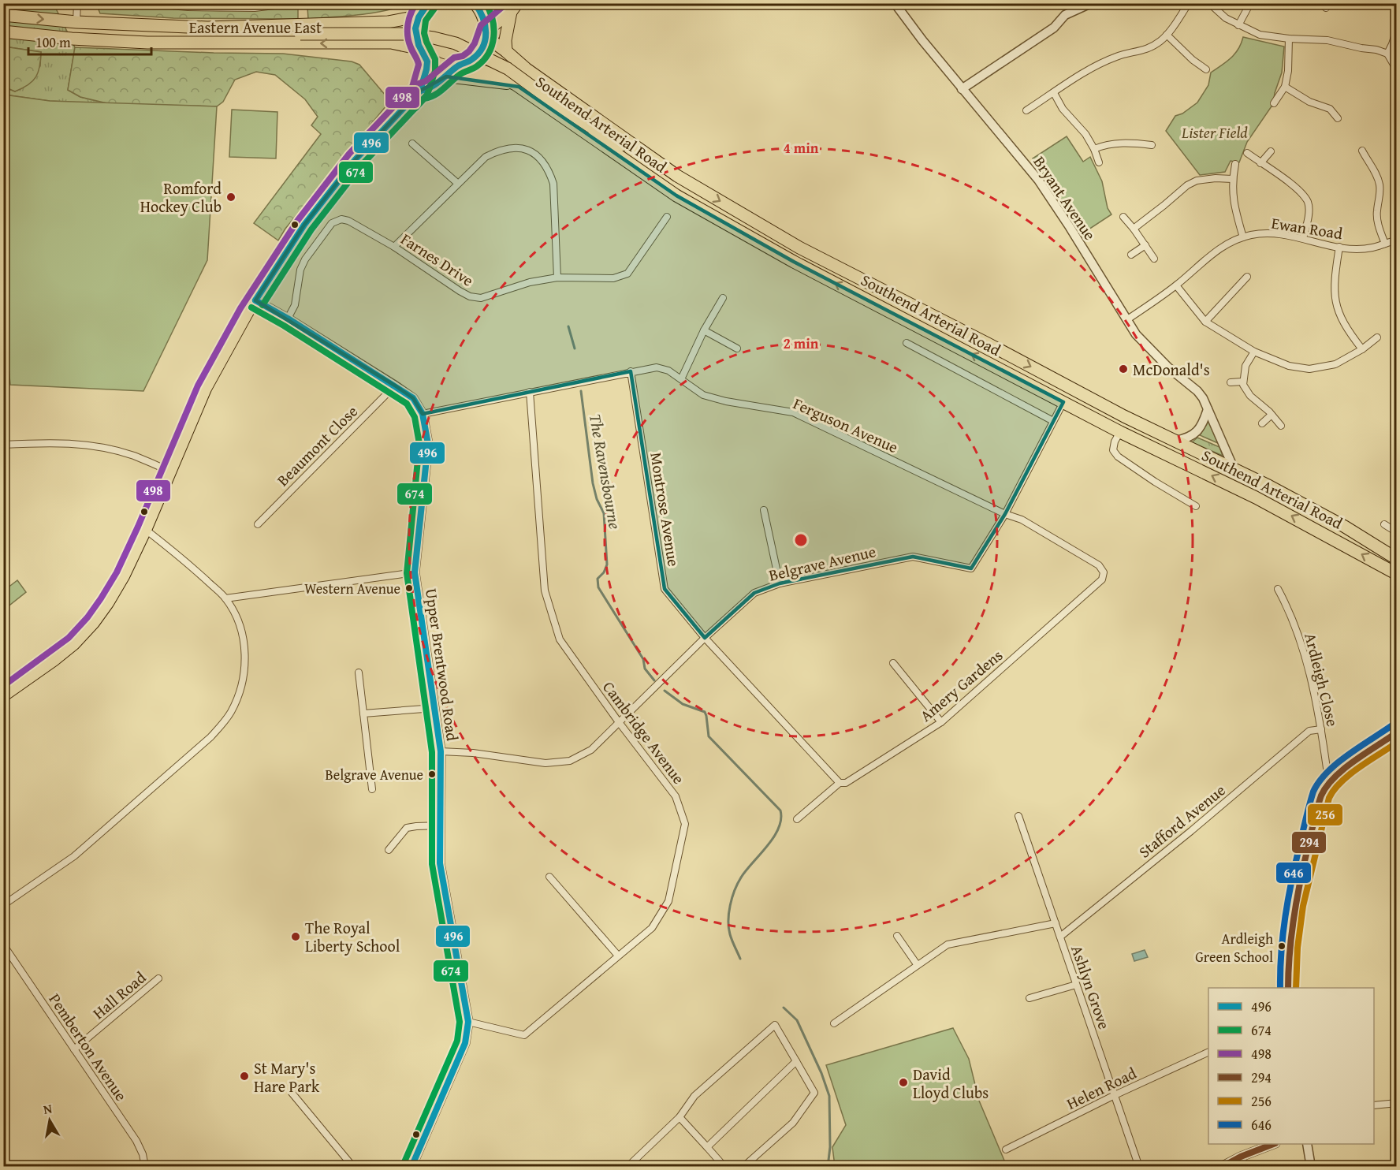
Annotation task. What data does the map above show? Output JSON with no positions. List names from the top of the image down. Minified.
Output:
{"streets":{"highway":["Eastern Avenue East","Southend Arterial Road"],"street":["Bryant Avenue","Ewan Road","Farnes Drive","Ferguson Avenue","Beaumont Close","Montrose Avenue","Belgrave Avenue","Upper Brentwood Road","Ardleigh Close","Amery Gardens","Cambridge Avenue","Stafford Avenue","Ashlyn Grove","Hall Road","Pemberton Avenue","Helen Road"]},"crossings":[["Eastern Avenue East","Southend Arterial Road"],["Southend Arterial Road","Bryant Avenue"],["Southend Arterial Road","Belgrave Avenue"],["Bryant Avenue","Ewan Road"],["Farnes Drive","Upper Brentwood Road"],["Ferguson Avenue","Montrose Avenue"],["Ferguson Avenue","Belgrave Avenue"],["Ferguson Avenue","Upper Brentwood Road"],["Ferguson Avenue","Amery Gardens"],["Ferguson Avenue","Cambridge Avenue"],["Beaumont Close","Upper Brentwood Road"],["Montrose Avenue","Belgrave Avenue"],["Belgrave Avenue","Upper Brentwood Road"],["Belgrave Avenue","Amery Gardens"],["Belgrave Avenue","Cambridge Avenue"],["Upper Brentwood Road","Cambridge Avenue"],["Ardleigh Close","Stafford Avenue"],["Stafford Avenue","Ashlyn Grove"],["Ashlyn Grove","Helen Road"],["Hall Road","Pemberton Avenue"]],"water":["The Ravensbourne"],"parks":["Lister Field"],"places":["Romford Hockey Club","McDonald's","Western Avenue","Belgrave Avenue","The Royal Liberty School","Ardleigh Green School","St Mary's Hare Park","David Lloyd Clubs"],"lines":["transit line 496","transit line 674","transit line 498","transit line 646","transit line 294","transit line 256"],"legend":["496","674","498","294","256","646"],"scale_bar":"100 m","north":"top","rings":["4 min","2 min"]}
